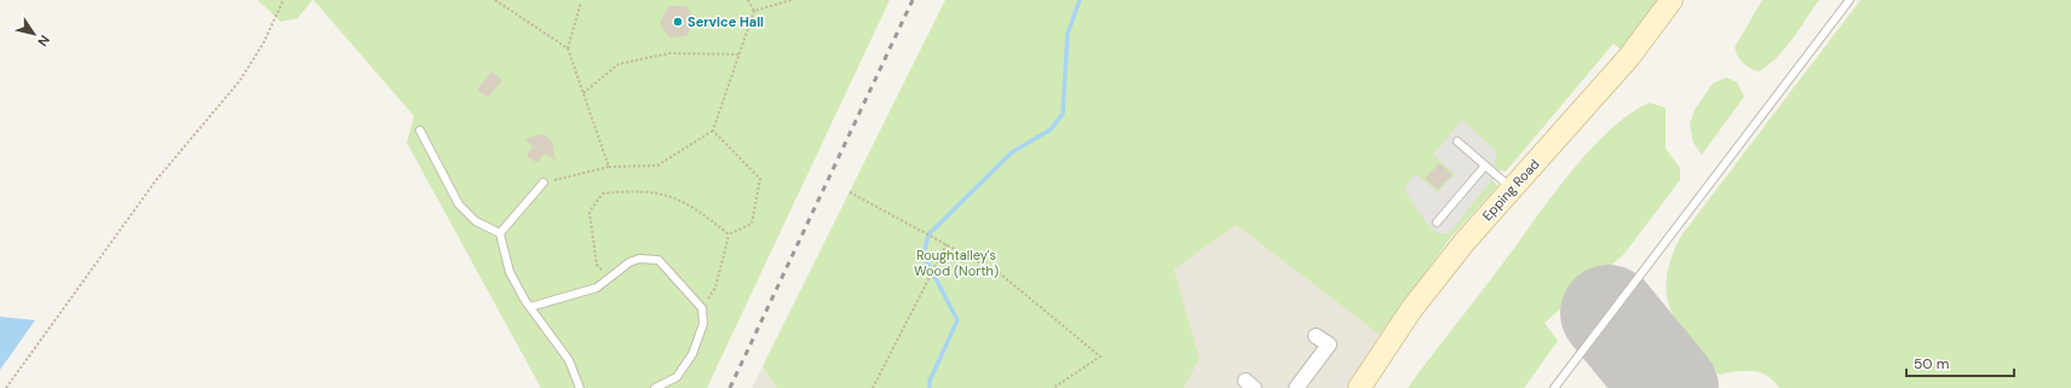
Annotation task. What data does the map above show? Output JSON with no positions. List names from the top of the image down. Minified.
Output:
{"streets":{"main road":["Epping Road"]},"parks":["Roughtalley's Wood (North)"],"places":["Service Hall"],"scale_bar":"50 m","north":"bottom right"}
